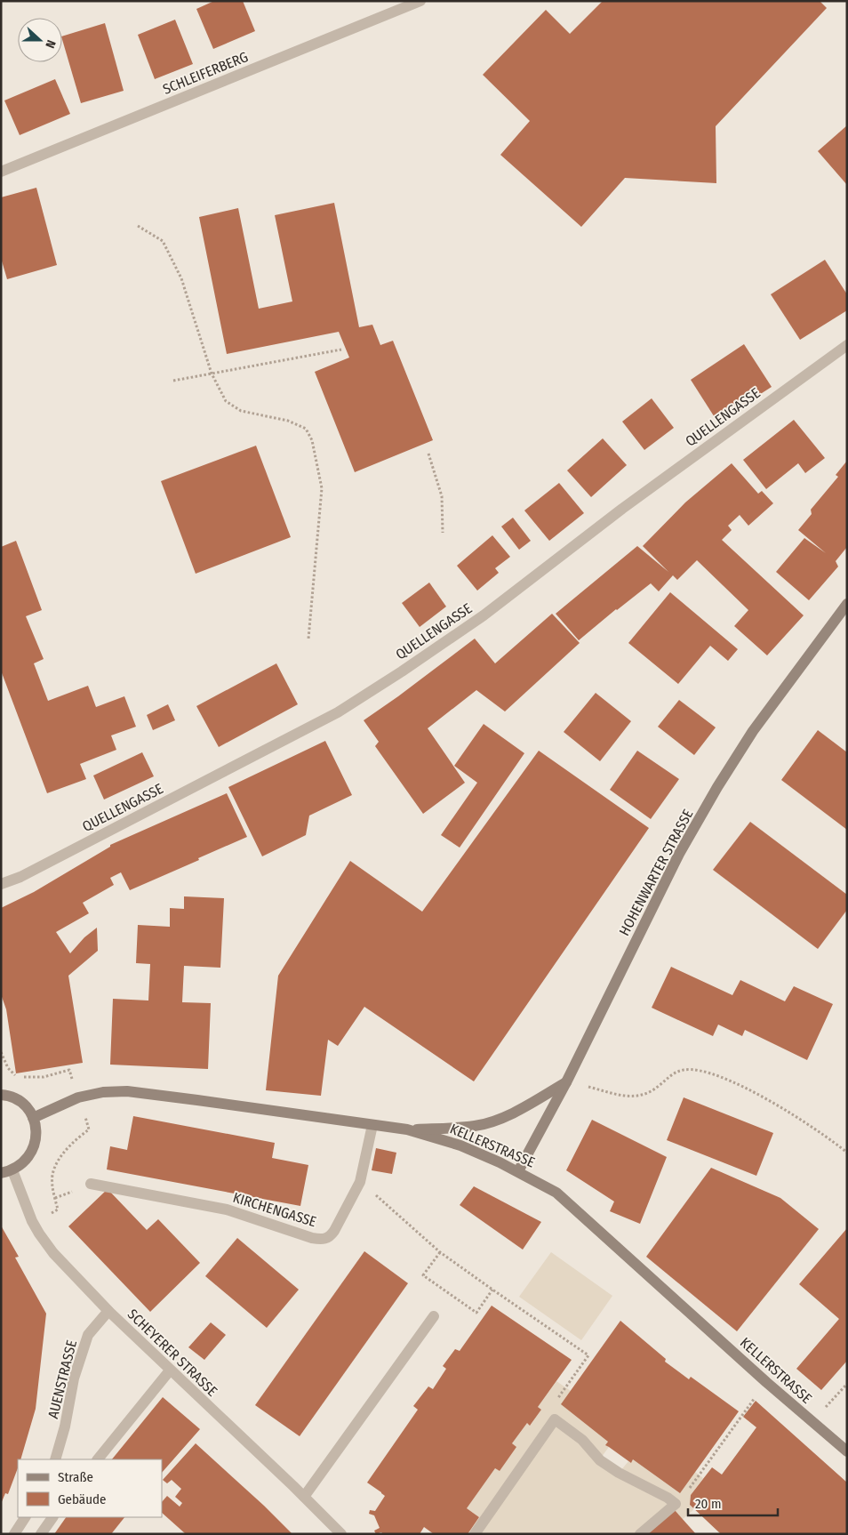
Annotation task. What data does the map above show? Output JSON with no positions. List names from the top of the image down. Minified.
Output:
{"streets":{"street":["SCHLEIFERBERG","QUELLENGASSE","HOHENWARTER STRASSE","KELLERSTRASSE","KIRCHENGASSE","SCHEYERER STRASSE","AUENSTRASSE"]},"crossings":[["HOHENWARTER STRASSE","KELLERSTRASSE"],["KELLERSTRASSE","KIRCHENGASSE"],["SCHEYERER STRASSE","AUENSTRASSE"]],"legend":["Straße","Gebäude"],"scale_bar":"20 m","north":"right"}
